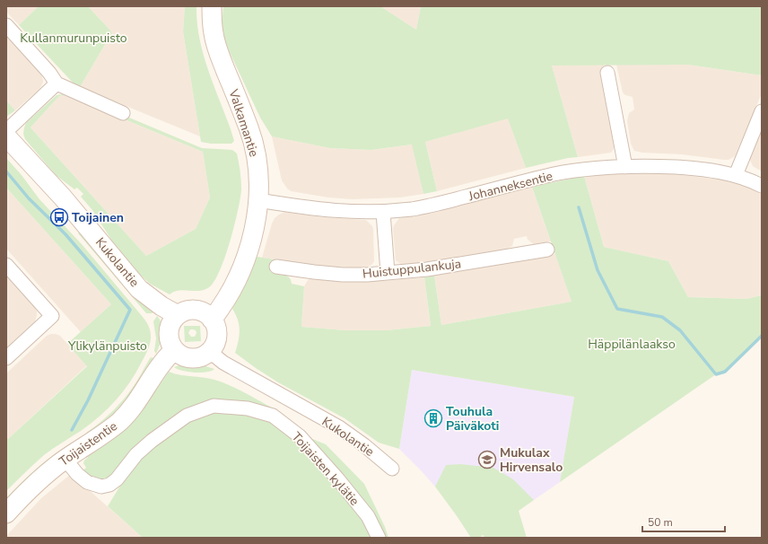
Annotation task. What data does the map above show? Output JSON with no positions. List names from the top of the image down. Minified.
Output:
{"streets":{"street":["Valkamantie","Johanneksentie","Kukolantie","Huistuppulankuja","Toijaistentie","Toijaisten kylätie"]},"crossings":[["Valkamantie","Johanneksentie"],["Valkamantie","Kukolantie"],["Valkamantie","Toijaistentie"],["Kukolantie","Toijaistentie"],["Toijaistentie","Toijaisten kylätie"]],"parks":["Kullanmurunpuisto","Häppilänlaakso","Ylikylänpuisto"],"places":{"bus stop":["Toijainen"],"building":["Touhula Päiväkoti"],"school or university":["Mukulax Hirvensalo"]},"scale_bar":"50 m"}
